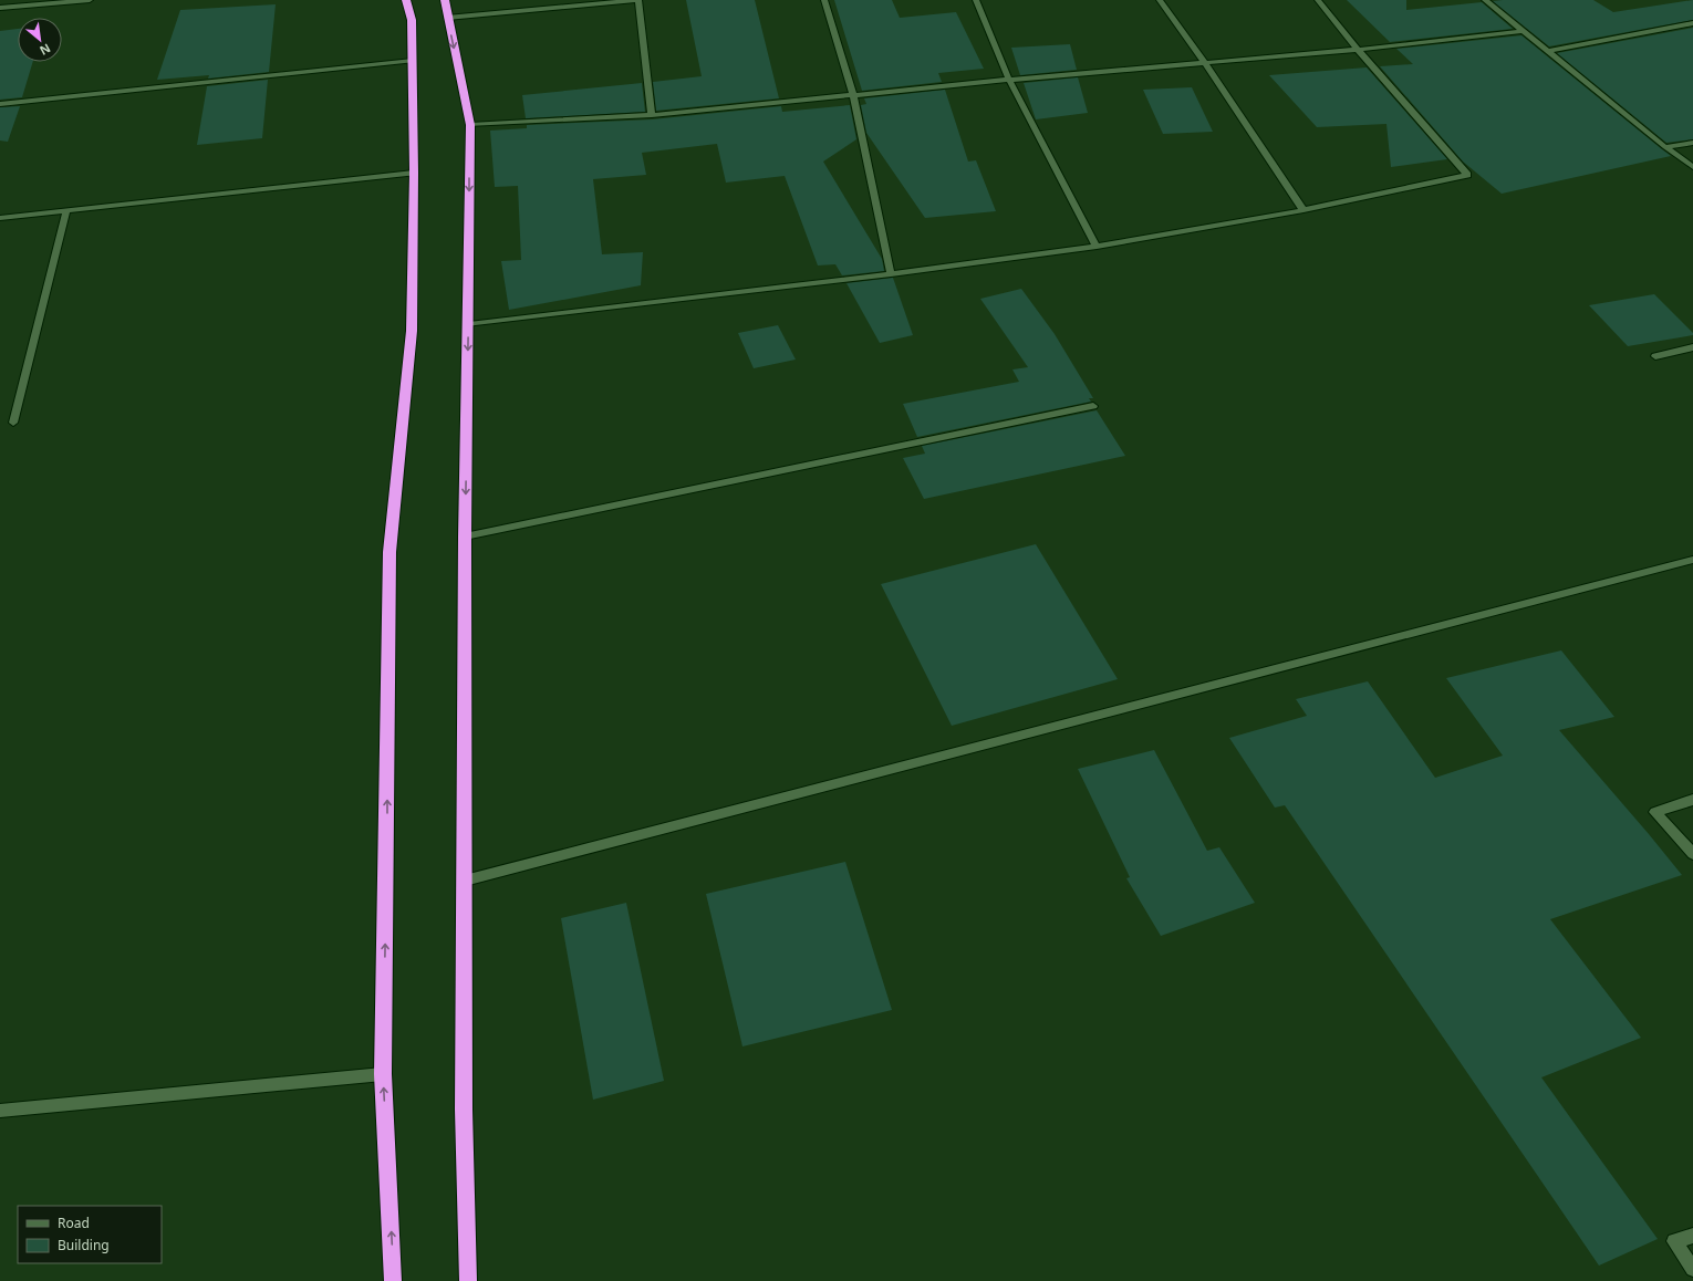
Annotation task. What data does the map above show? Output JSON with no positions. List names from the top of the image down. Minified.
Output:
{"legend":["Road","Building"],"north":"bottom right"}
